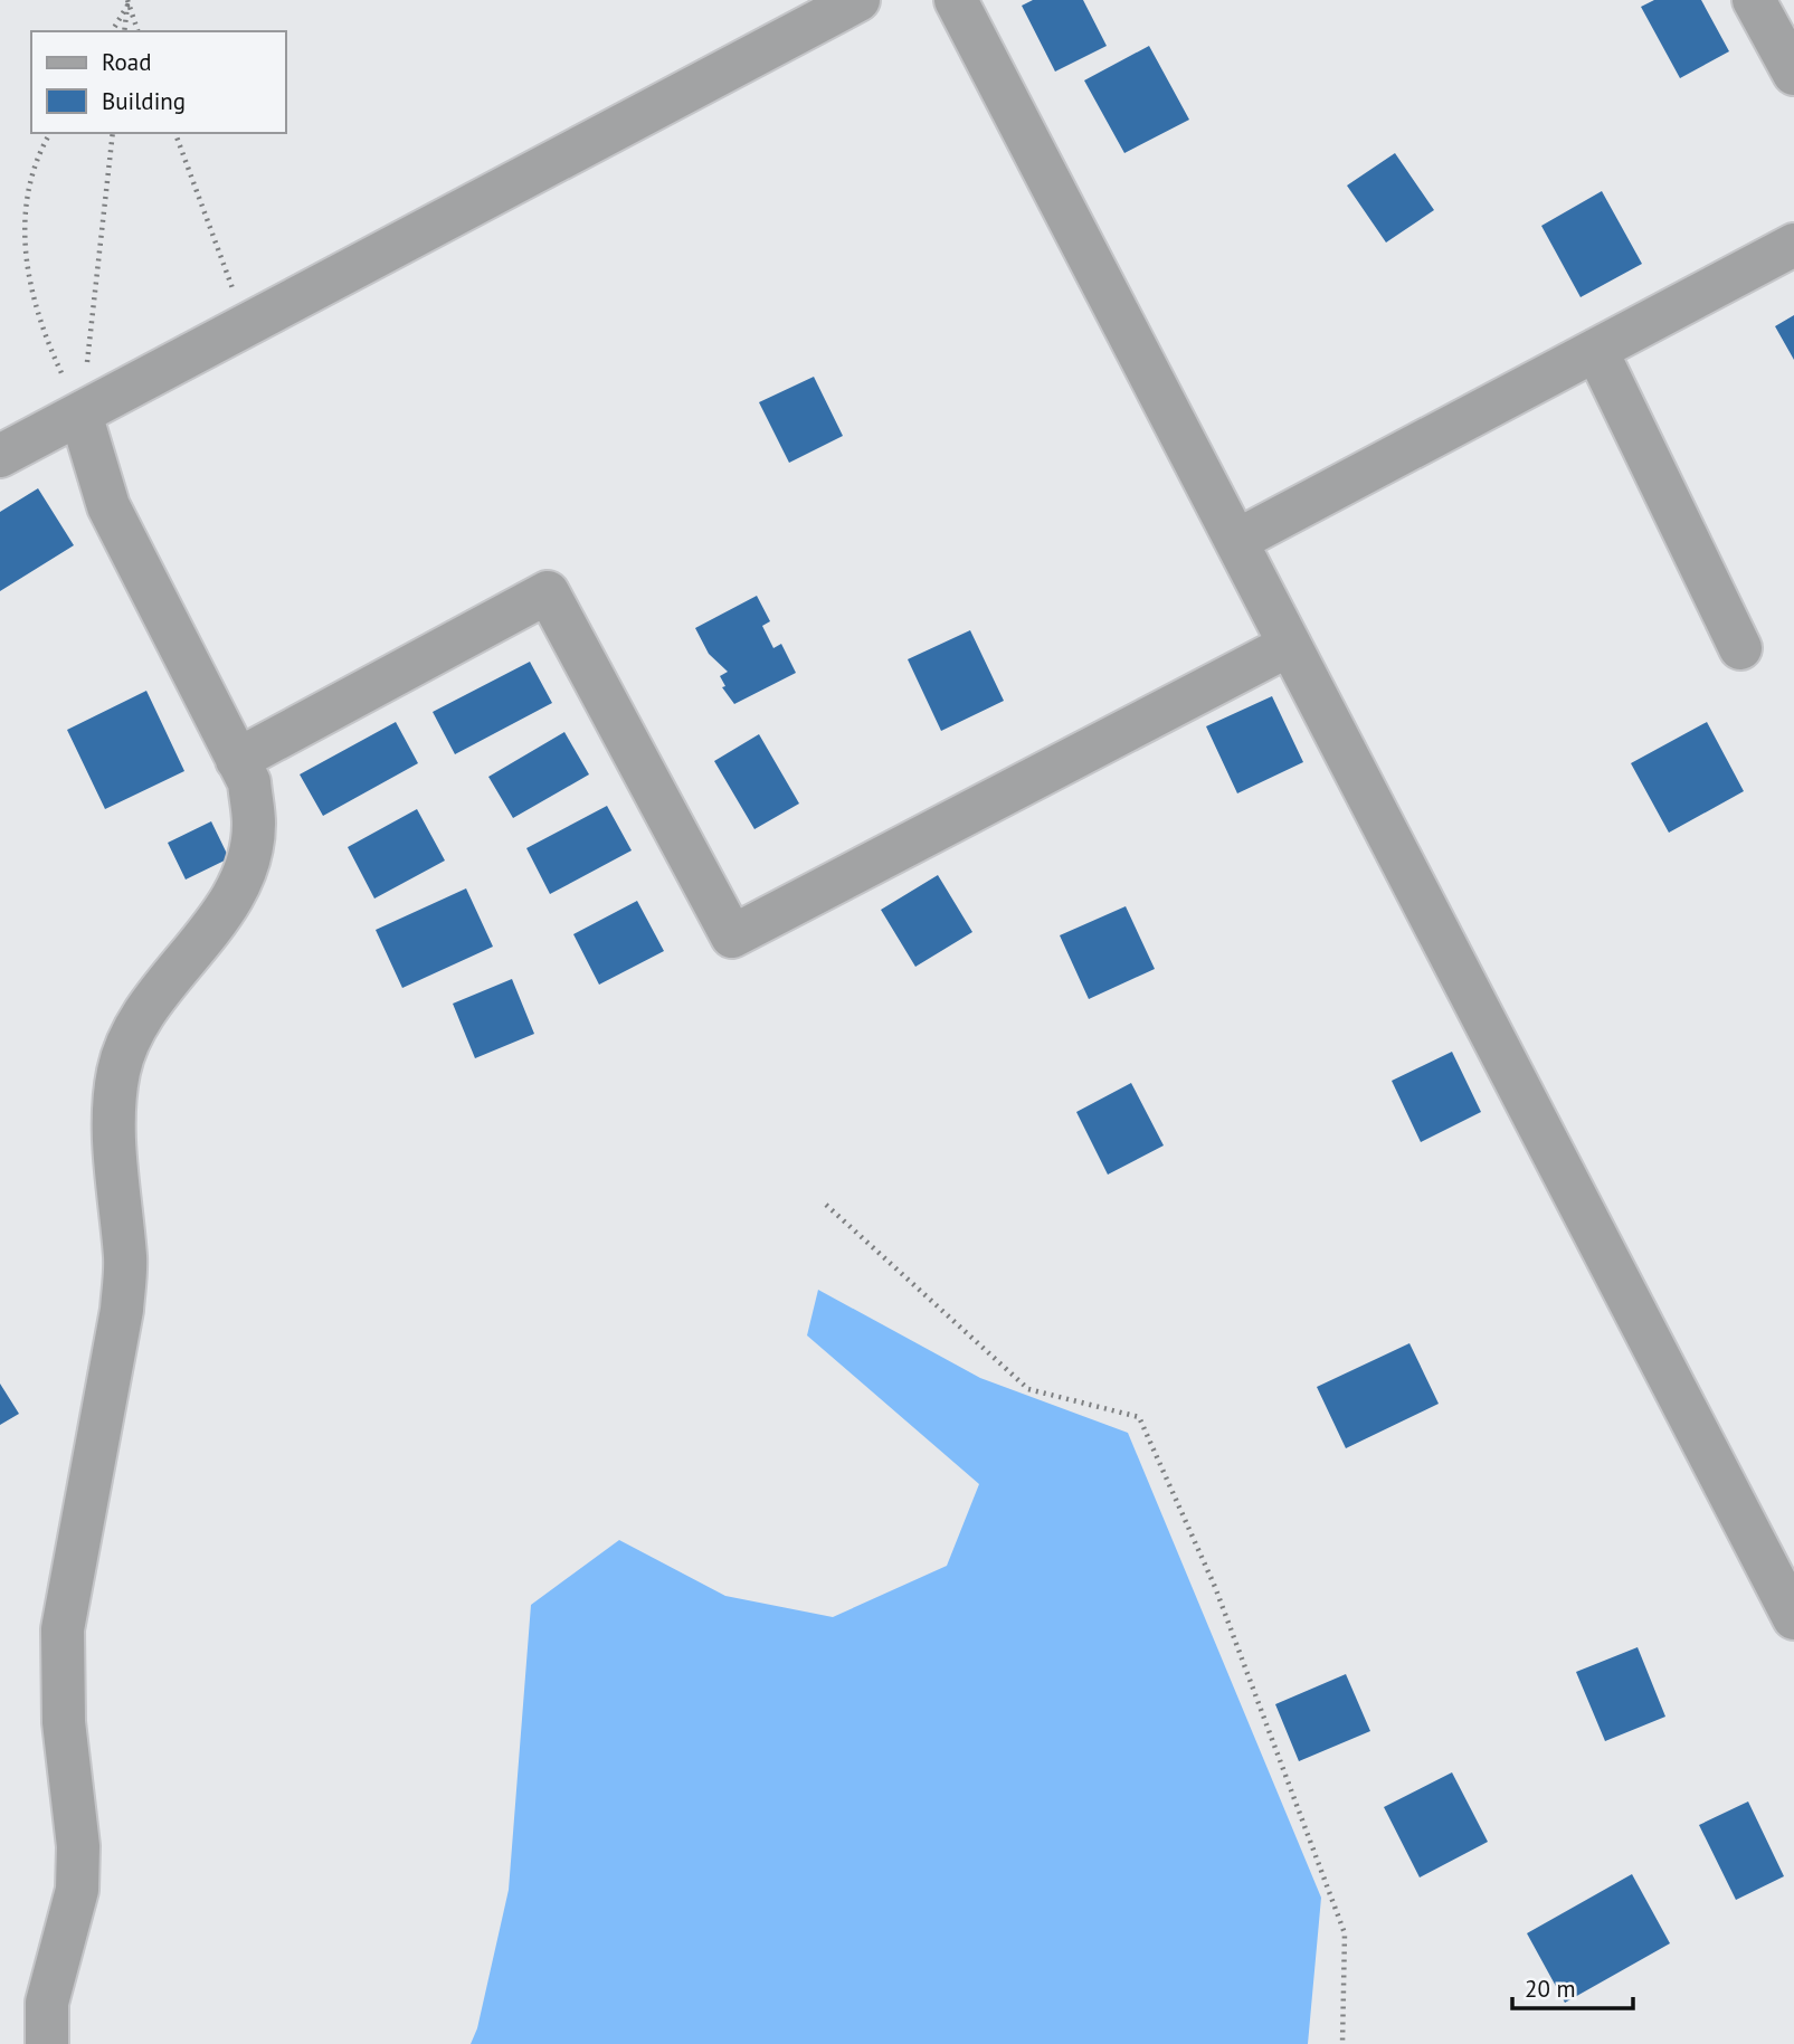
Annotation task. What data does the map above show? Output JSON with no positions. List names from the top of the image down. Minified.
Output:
{"legend":["Road","Building"],"scale_bar":"20 m"}
